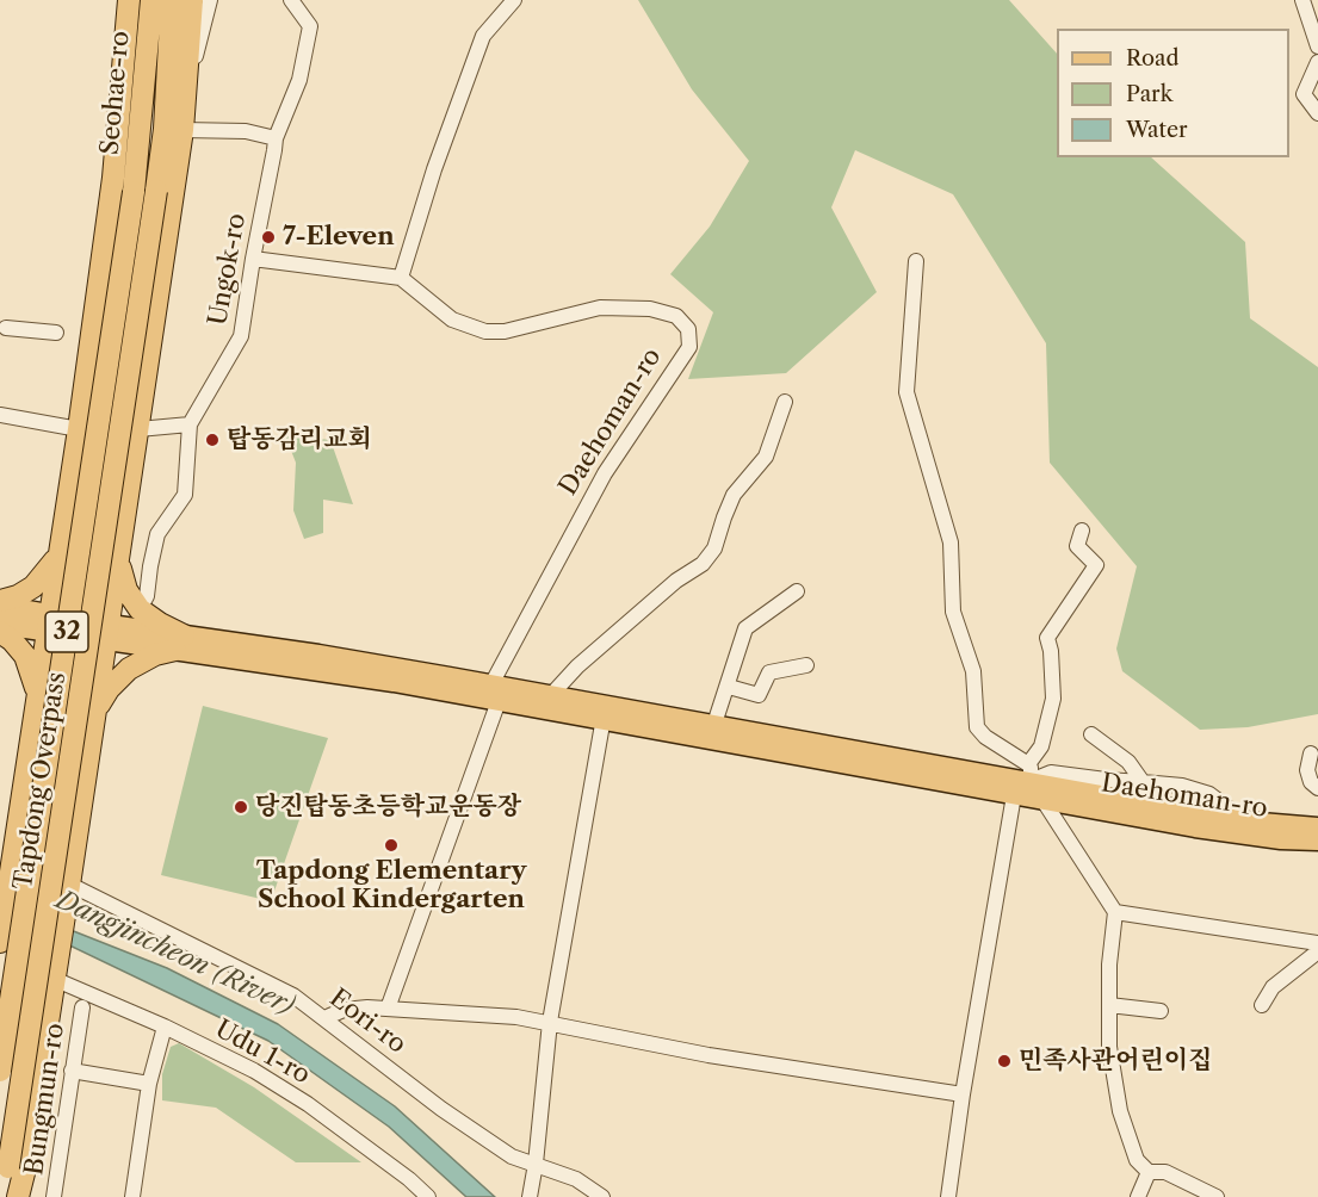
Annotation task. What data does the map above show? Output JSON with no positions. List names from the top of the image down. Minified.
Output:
{"streets":{"highway":["Seohae-ro","32","Tapdong Overpass"],"main road":["Daehoman-ro"],"street":["Ungok-ro","Eori-ro","Udu 1-ro","Bungmun-ro"]},"crossings":[["Seohae-ro","Tapdong Overpass"]],"water":["Dangjincheon (River)"],"places":["7-Eleven","탑동감리교회","당진탑동초등학교운동장","Tapdong Elementary School Kindergarten","민족사관어린이집"],"legend":["Road","Park","Water"]}
